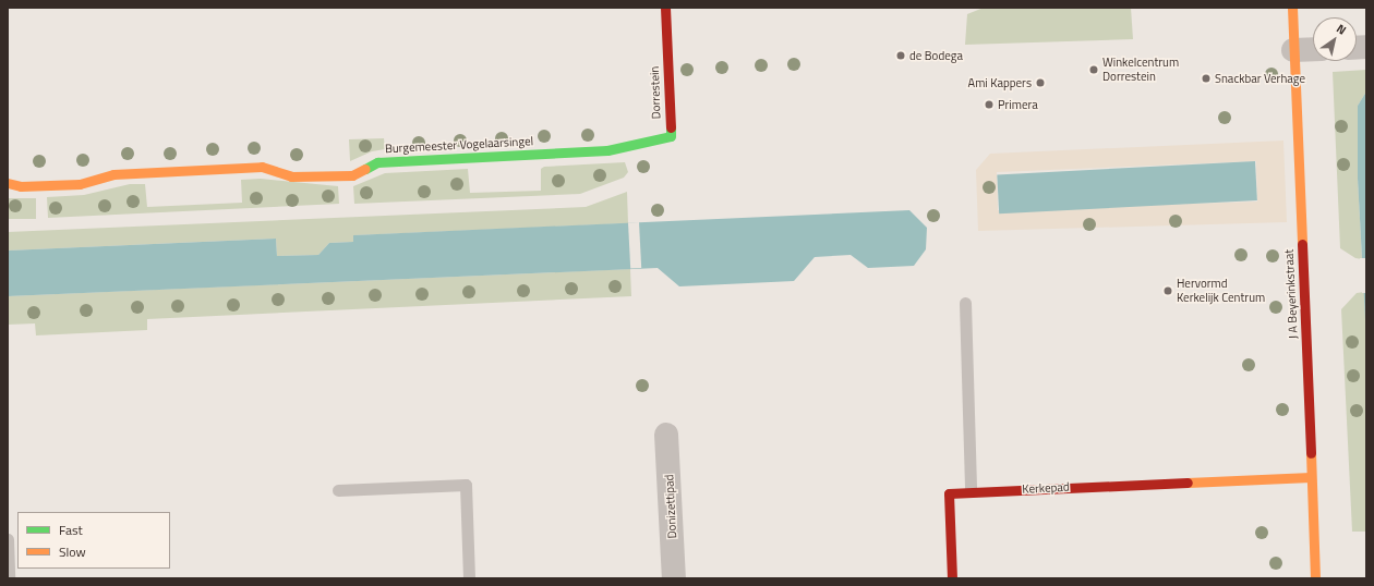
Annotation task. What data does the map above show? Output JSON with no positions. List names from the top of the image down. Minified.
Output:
{"streets":{"street":["Dorrestein","Burgemeester Vogelaarsingel","J A Beyerinkstraat","Kerkepad","Donizettipad"]},"crossings":[["Dorrestein","Burgemeester Vogelaarsingel"],["J A Beyerinkstraat","Kerkepad"]],"places":["de Bodega","Winkelcentrum Dorrestein","Snackbar Verhage","Ami Kappers","Primera","Hervormd Kerkelijk Centrum"],"legend":["Fast","Slow"],"north":"top right"}
